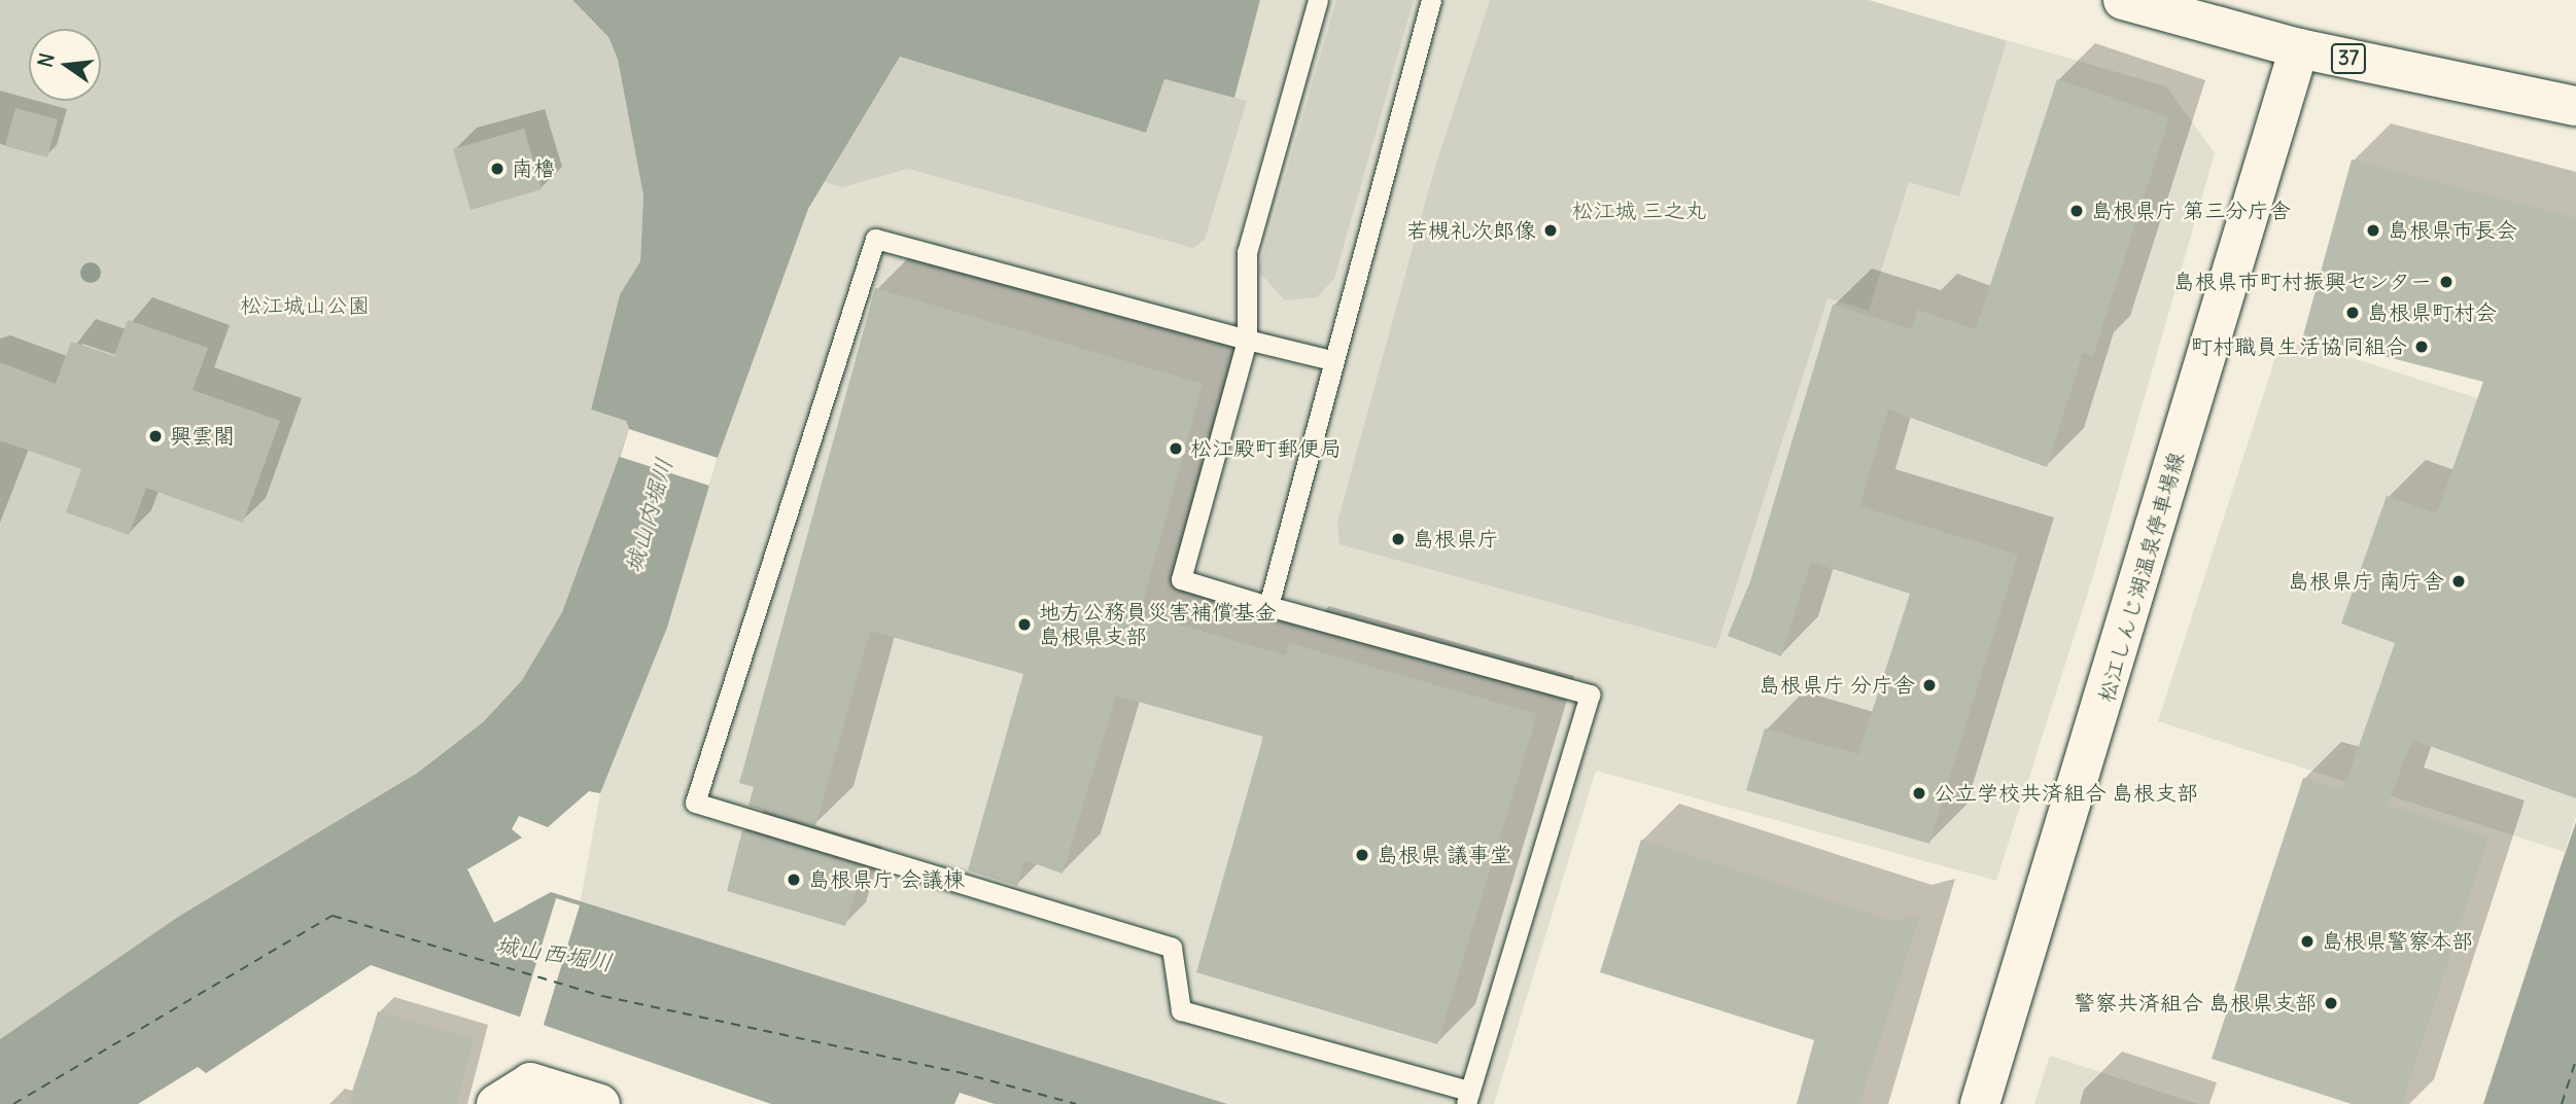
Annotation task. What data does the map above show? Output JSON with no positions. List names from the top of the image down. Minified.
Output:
{"streets":{"main road":["37","松江しんじ湖温泉停車場線"]},"crossings":[["37","松江しんじ湖温泉停車場線"]],"water":["城山内堀川","城山西堀川"],"parks":["松江城 三之丸","松江城山公園"],"places":["南櫓","島根県庁 第三分庁舎","若槻礼次郎像","島根県市長会","島根県市町村振興センター","島根県町村会","町村職員生活協同組合","興雲閣","松江殿町郵便局","島根県庁","島根県庁 南庁舎","地方公務員災害補償基金 島根県支部","島根県庁 分庁舎","公立学校共済組合 島根支部","島根県 議事堂","島根県庁 会議棟","島根県警察本部","警察共済組合 島根県支部"],"north":"left"}
